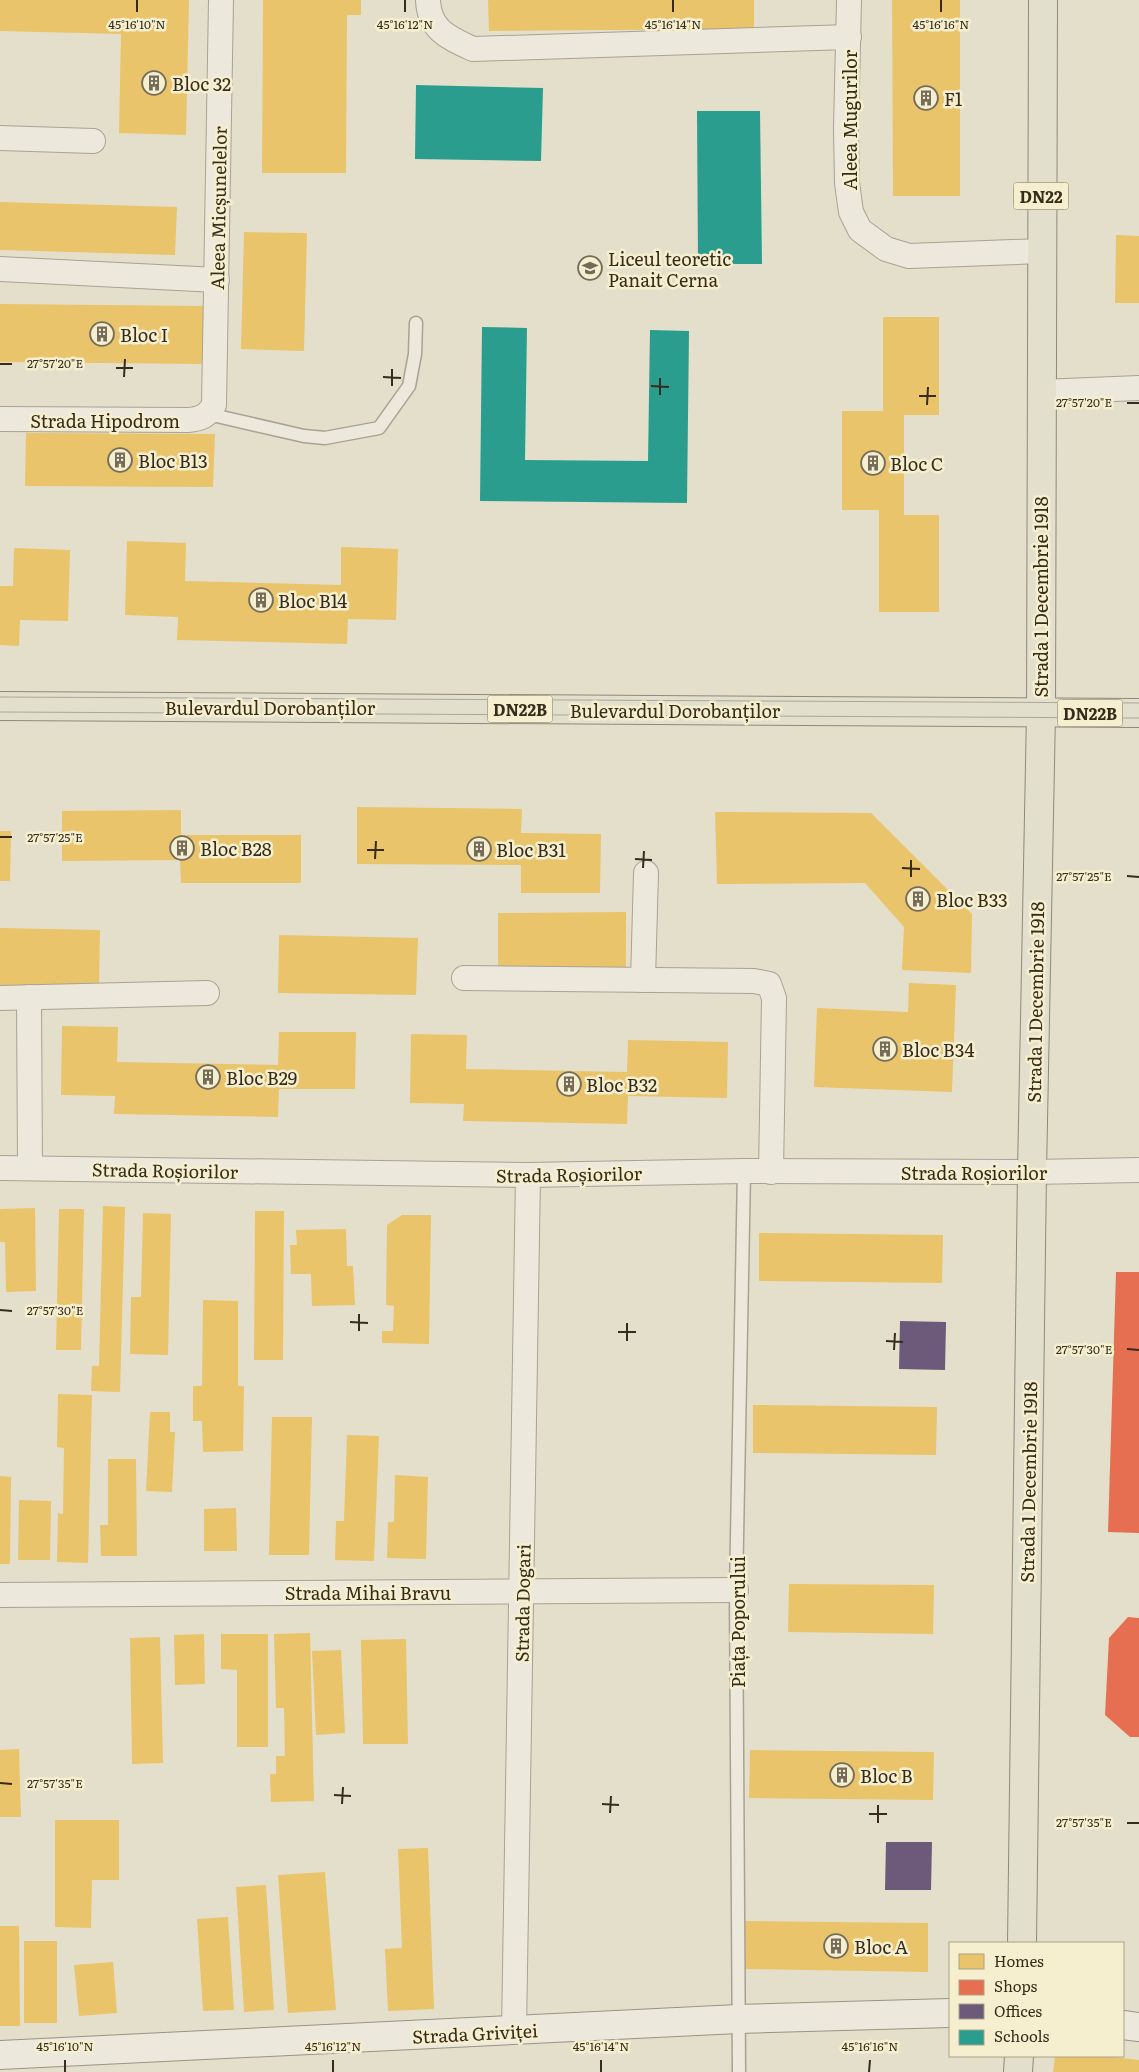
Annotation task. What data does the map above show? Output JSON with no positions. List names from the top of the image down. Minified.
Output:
{"streets":{"main road":["DN22","Strada 1 Decembrie 1918","Bulevardul Dorobanților","DN22B","Strada Griviței"],"street":["Aleea Mugurilor","Aleea Micșunelelor","Strada Hipodrom","Strada Roșiorilor","Strada Mihai Bravu","Strada Dogari"],"lane":["Piața Poporului"]},"crossings":[["Aleea Mugurilor","Strada 1 Decembrie 1918"],["Aleea Micșunelelor","Strada Hipodrom"],["Strada 1 Decembrie 1918","Bulevardul Dorobanților"],["Strada 1 Decembrie 1918","Strada Roșiorilor"],["Strada Roșiorilor","Strada Dogari"],["Strada Roșiorilor","Piața Poporului"],["Strada Mihai Bravu","Strada Dogari"],["Strada Mihai Bravu","Piața Poporului"],["Strada Dogari","Strada Griviței"],["Piața Poporului","Strada Griviței"]],"places":{"building":["Bloc 32","F1","Bloc I","Bloc B13","Bloc C","Bloc B14","Bloc B28","Bloc B31","Bloc B33","Bloc B34","Bloc B29","Bloc B32","Bloc B","Bloc A"],"school or university":["Liceul teoretic Panait Cerna"]},"legend":["Homes","Shops","Offices","Schools"],"coordinates":["45°16'10\"N","45°16'12\"N","45°16'14\"N","45°16'16\"N","27°57'20\"E","27°57'25\"E","27°57'30\"E","27°57'35\"E"]}
